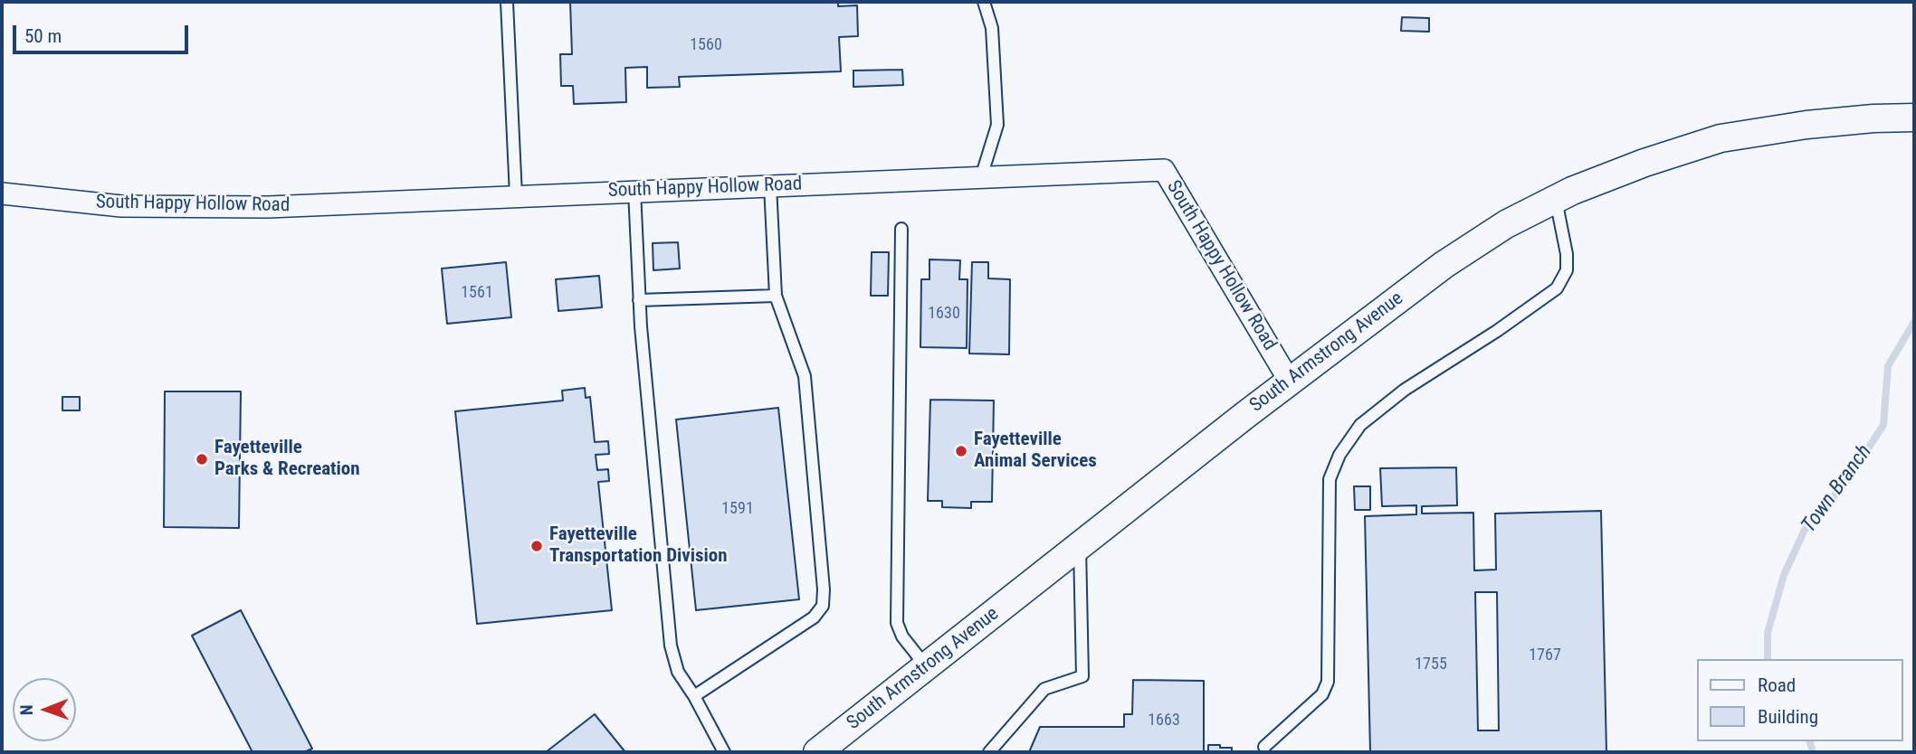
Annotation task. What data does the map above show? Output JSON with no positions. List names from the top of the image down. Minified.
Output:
{"streets":{"street":["South Happy Hollow Road","South Armstrong Avenue"]},"crossings":[["South Happy Hollow Road","South Armstrong Avenue"]],"water":["Town Branch"],"places":["Fayetteville Animal Services","Fayetteville Parks & Recreation","Fayetteville Transportation Division"],"house_numbers":["1560","1561","1630","1591","1767","1755","1663"],"legend":["Road","Building"],"scale_bar":"50 m","north":"left"}
